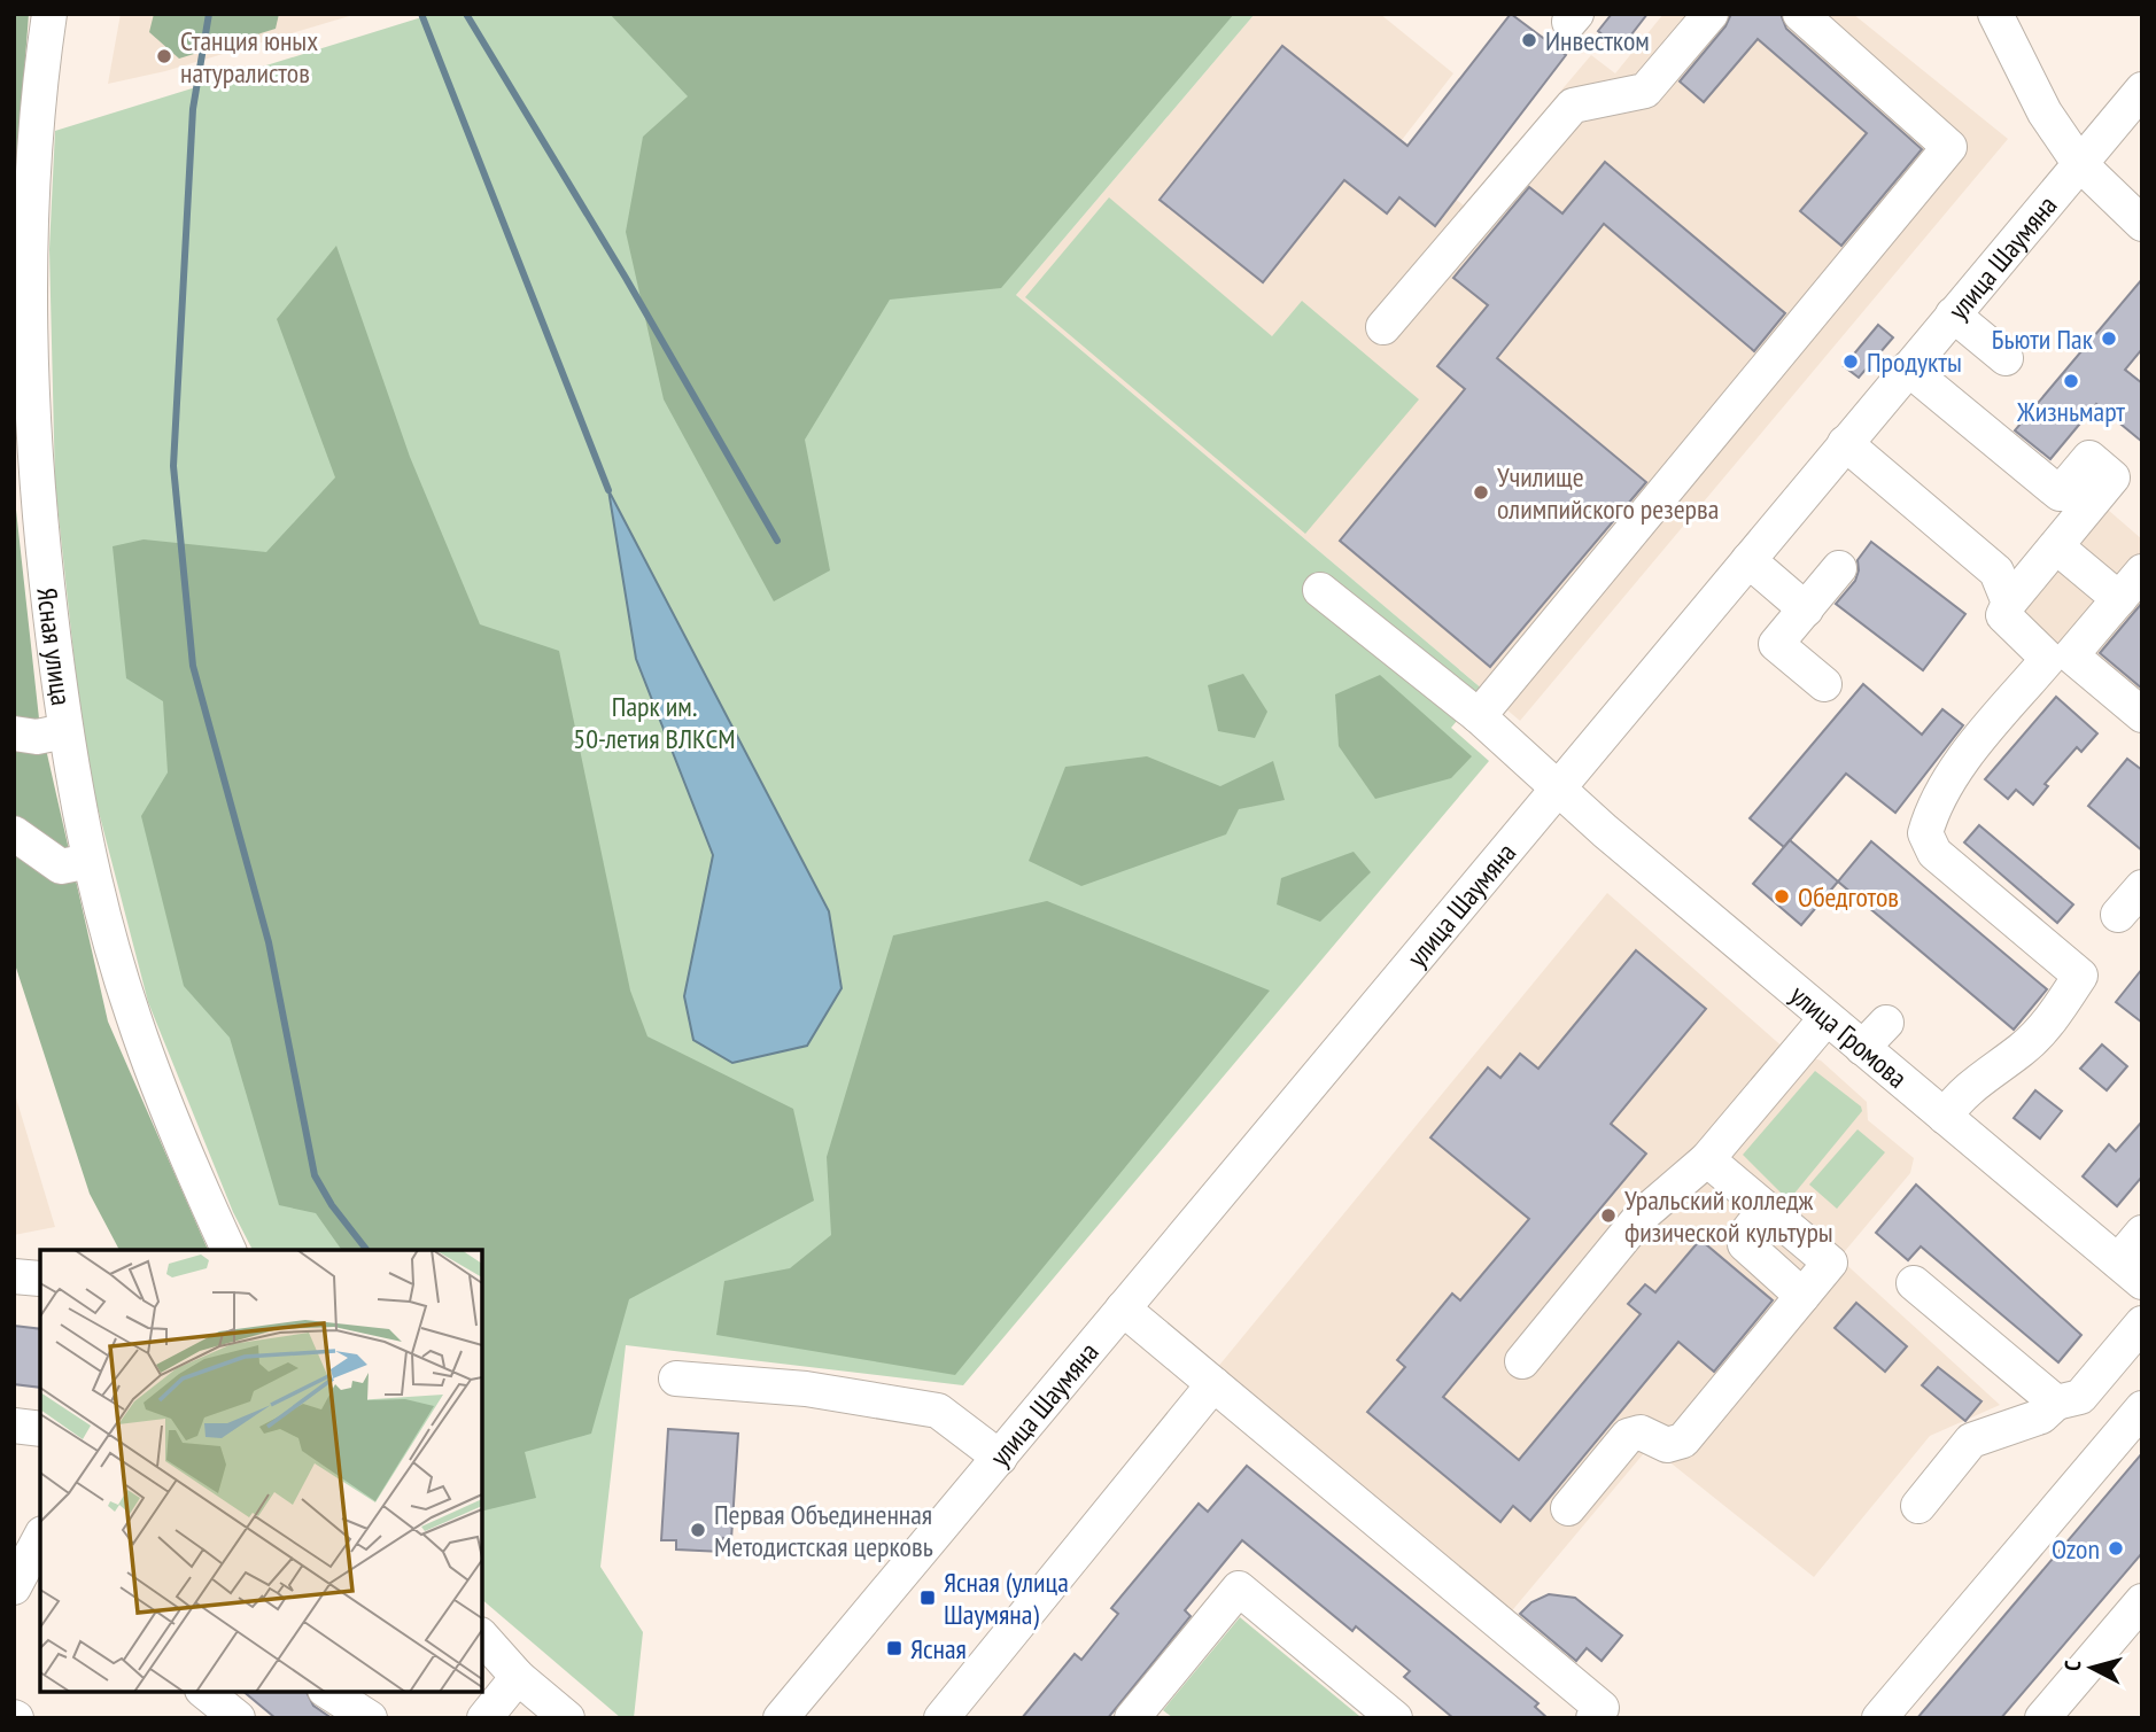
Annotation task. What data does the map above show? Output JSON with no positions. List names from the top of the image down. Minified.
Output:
{"streets":{"street":["улица Шаумяна","Ясная улица","улица Громова"]},"crossings":[["улица Шаумяна","улица Громова"]],"parks":["Парк им. 50-летия ВЛКСМ"],"places":{"other":["Инвестком","Станция юных натуралистов","Бьюти Пак","Продукты","Жизньмарт","Училище олимпийского резерва","Обедготов","Уральский колледж физической культуры","Первая Объединенная Методистская церковь","Ozon"],"transit":["Ясная (улица Шаумяна)","Ясная"]},"north":"left"}
